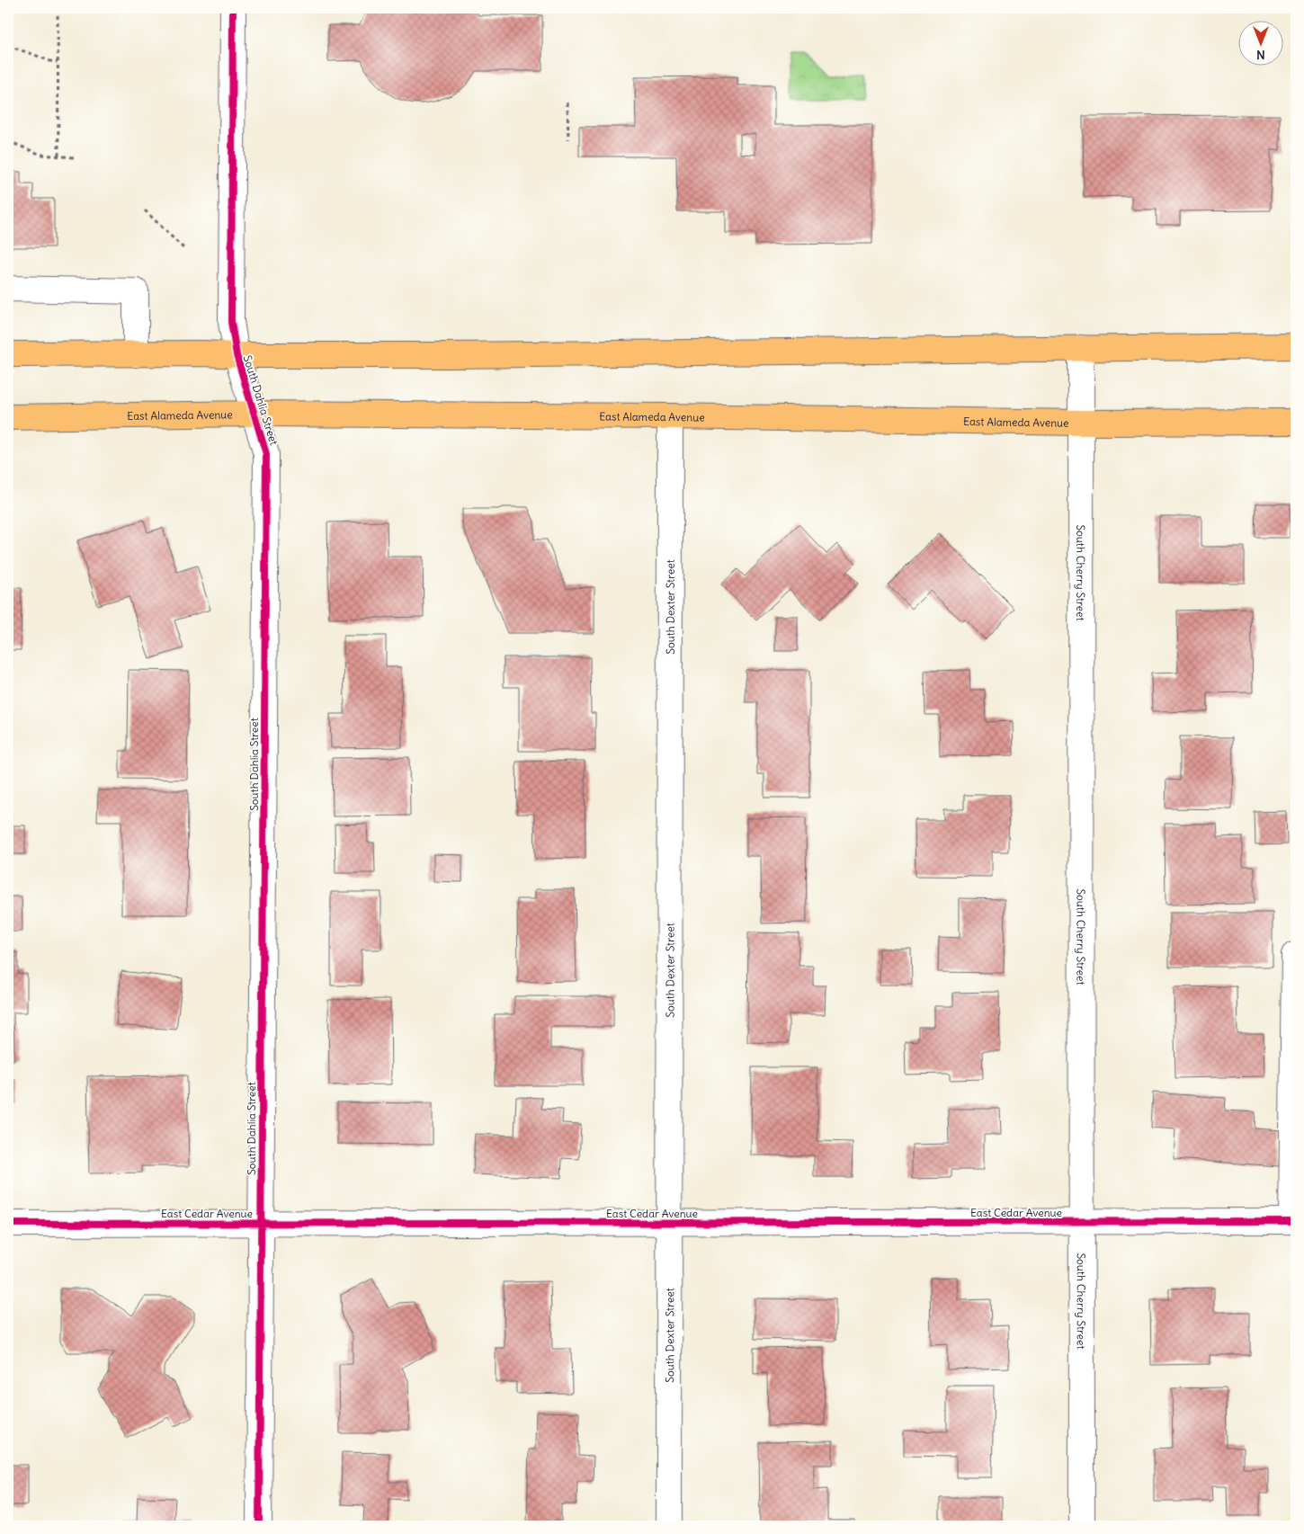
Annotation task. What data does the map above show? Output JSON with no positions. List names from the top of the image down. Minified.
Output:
{"streets":{"main road":["East Alameda Avenue"],"street":["South Dahlia Street","South Cherry Street","South Dexter Street","East Cedar Avenue"]},"crossings":[["South Dahlia Street","East Alameda Avenue"],["South Dahlia Street","East Cedar Avenue"],["East Alameda Avenue","South Cherry Street"],["East Alameda Avenue","South Dexter Street"],["South Cherry Street","East Cedar Avenue"],["South Dexter Street","East Cedar Avenue"]],"north":"bottom"}
